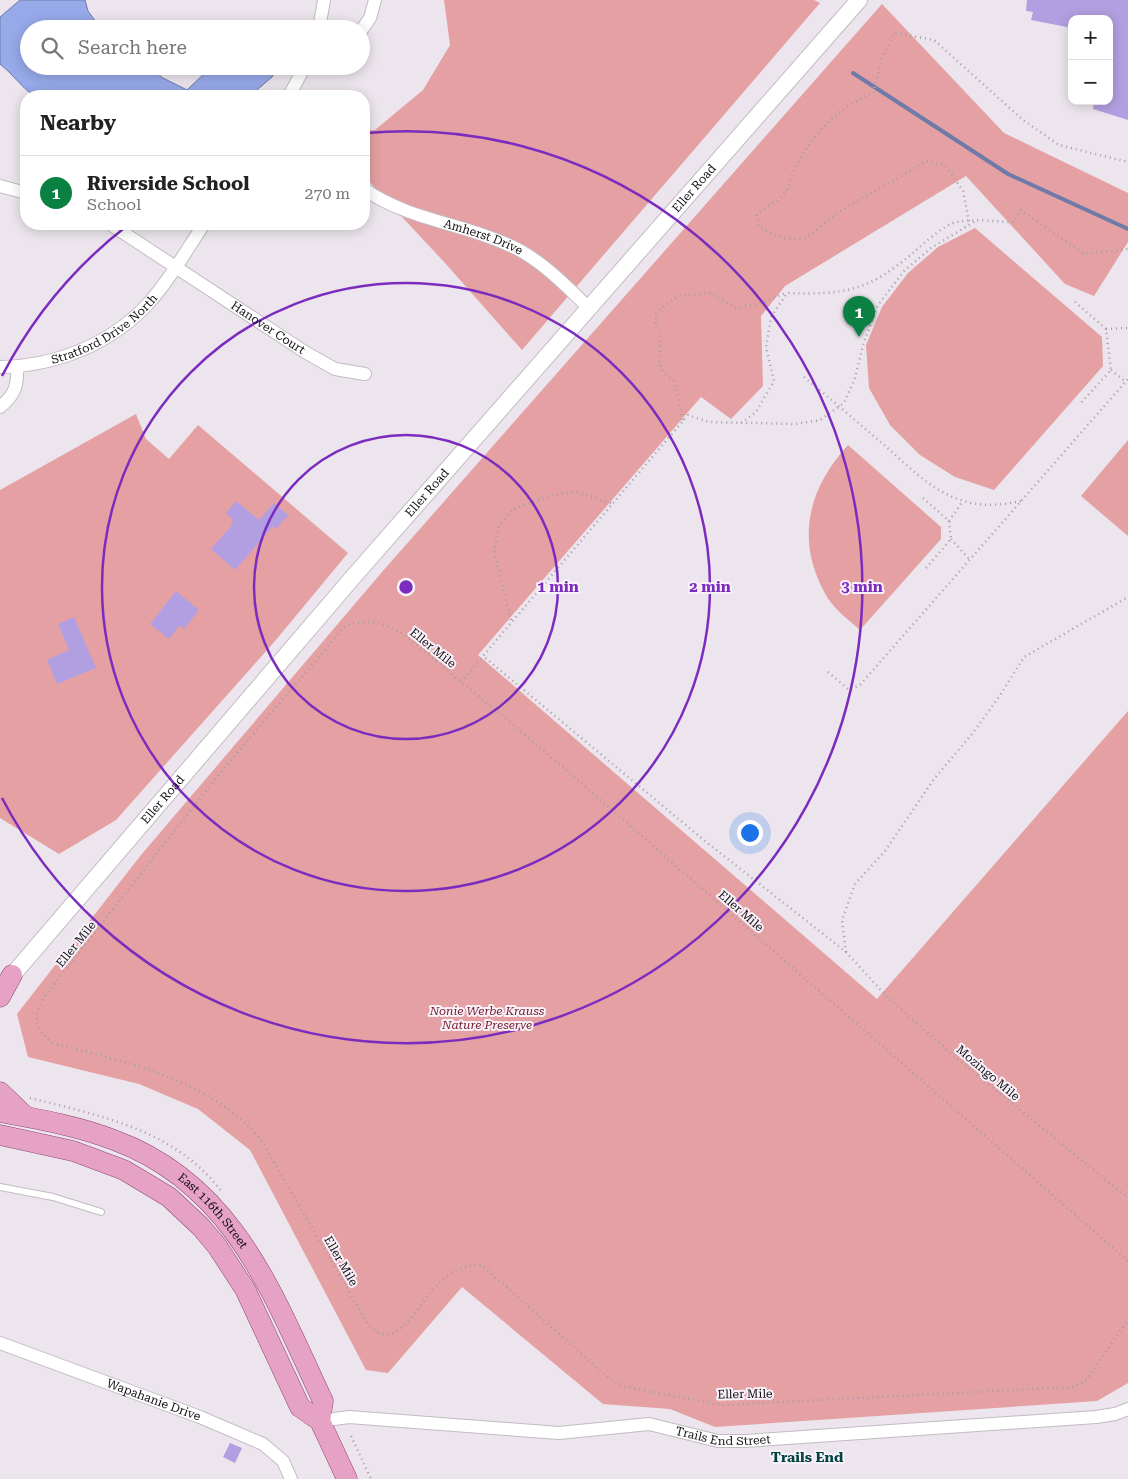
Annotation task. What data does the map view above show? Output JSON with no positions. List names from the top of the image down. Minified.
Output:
{"streets":{"main road":["East 116th Street"],"street":["Eller Road","Amherst Drive","Stratford Drive North","Hanover Court","Wapahanie Drive","Trails End Street"],"path":["Eller Mile","Mozingo Mile"]},"crossings":[["Eller Road","Amherst Drive"],["Stratford Drive North","Hanover Court"],["East 116th Street","Trails End Street"]],"districts":["Trails End"],"parks":["Nonie Werbe Krauss Nature Preserve"],"page":{"map_buttons":["+","−"],"search":"Search here","heading":"Nearby","list":[{"mark":"1","name":"Riverside School","note":"School","value":"270 m"}],"pins":"1"},"rings":["1 min","2 min","3 min"]}
